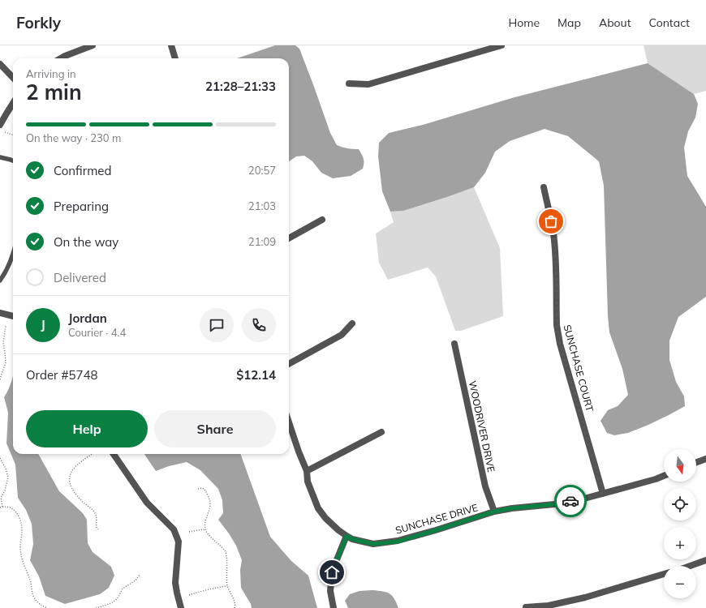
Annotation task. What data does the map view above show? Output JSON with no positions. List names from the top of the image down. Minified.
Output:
{"streets":{"street":["SUNCHASE COURT","WOODRIVER DRIVE","SUNCHASE DRIVE"]},"crossings":[["SUNCHASE COURT","SUNCHASE DRIVE"],["WOODRIVER DRIVE","SUNCHASE DRIVE"]],"north":"bottom","page":{"header":"Forkly","nav":["Home","Map","About","Contact"],"heading":["2 min","Arriving in","21:28–21:33"],"panel":["Jordan","Courier · 4.4","Order #5748","$12.14"],"bar":"On the way · 230 m","list":[["Confirmed","20:57"],["Preparing","21:03"],["On the way","21:09"],"Delivered"],"round":"J","buttons":["Help","Share"],"map_buttons":["+","−"]}}
